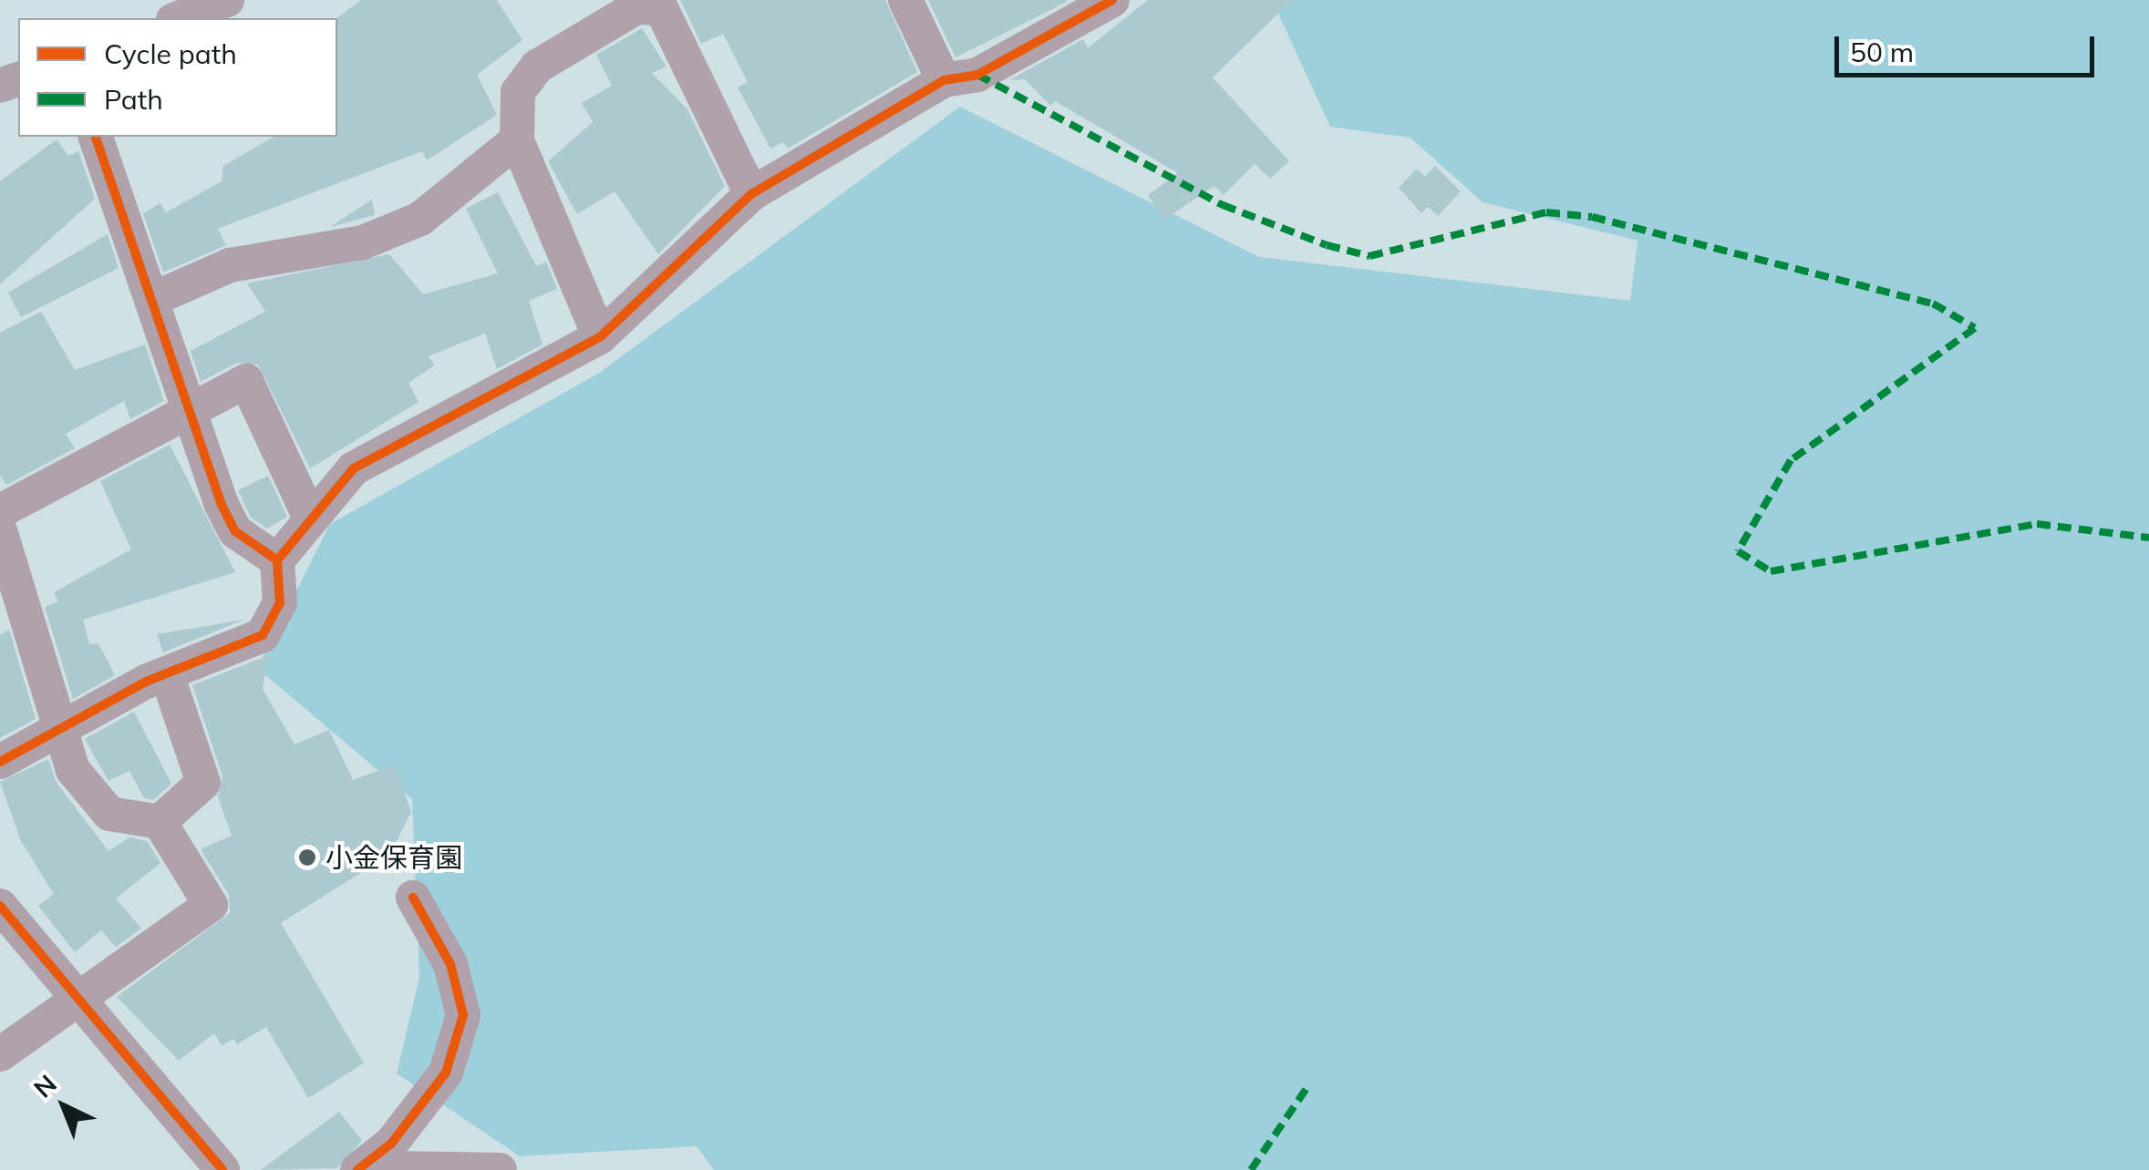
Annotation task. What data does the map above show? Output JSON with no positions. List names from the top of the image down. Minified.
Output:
{"places":["小金保育園"],"legend":["Cycle path","Path"],"scale_bar":"50 m","north":"top left"}
